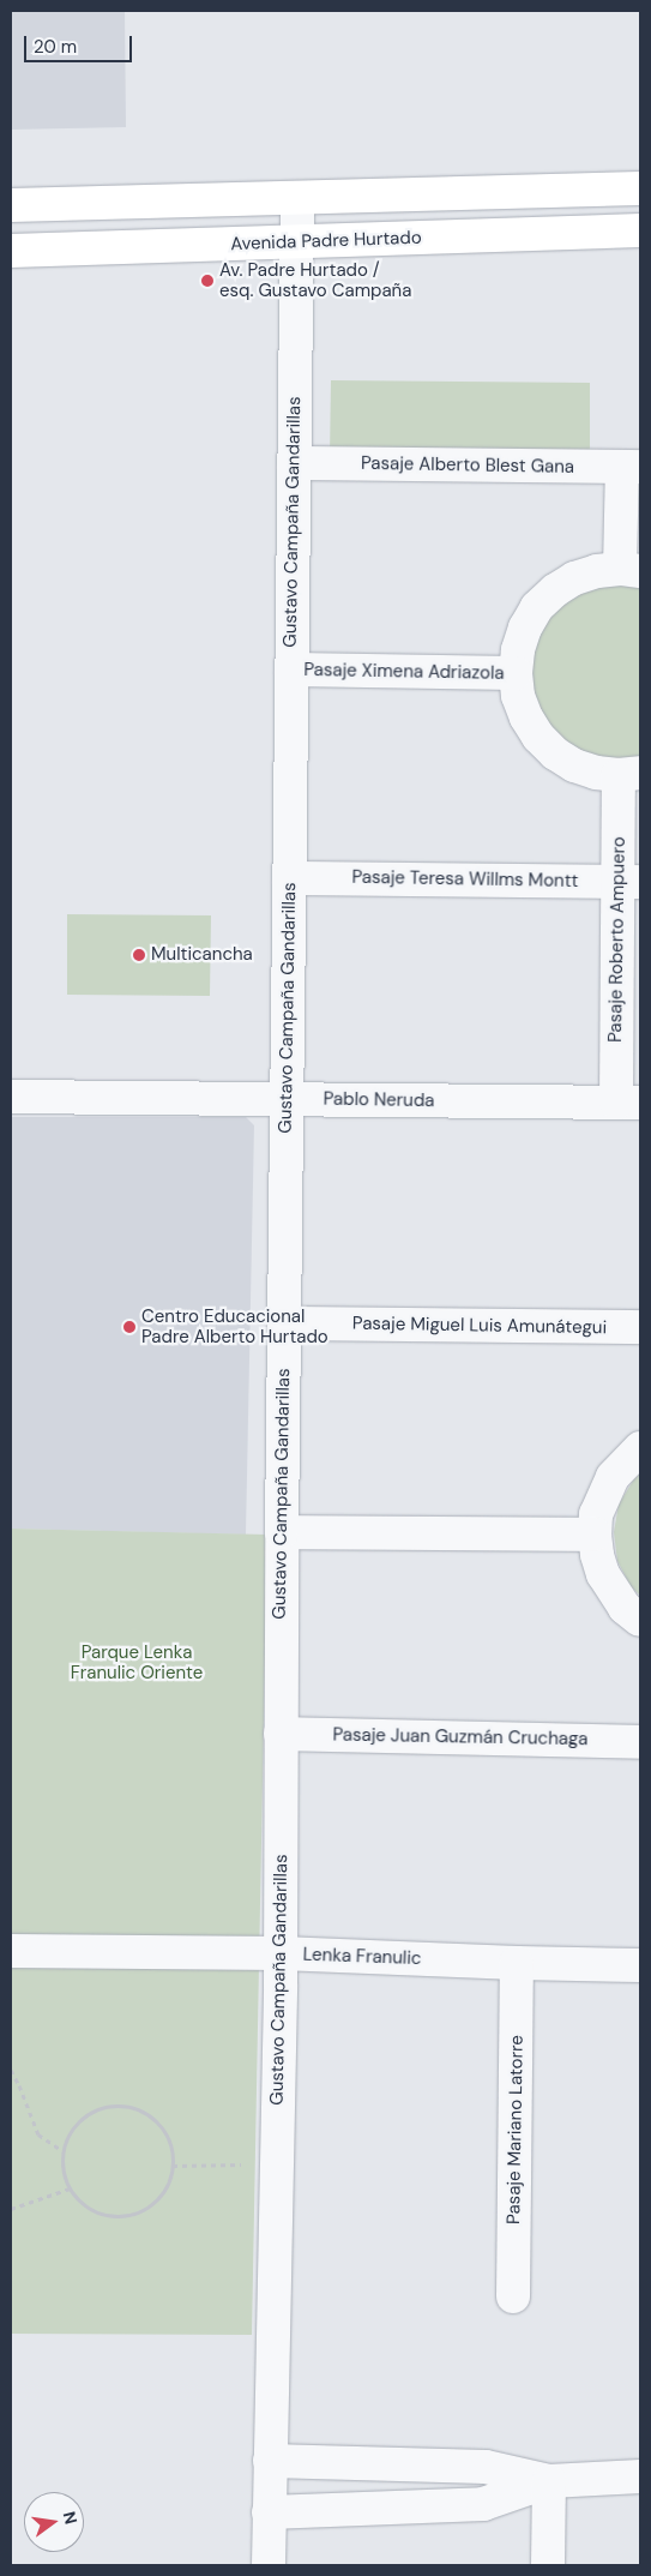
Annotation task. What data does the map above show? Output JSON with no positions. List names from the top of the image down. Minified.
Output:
{"streets":{"main road":["Avenida Padre Hurtado"],"street":["Pasaje Alberto Blest Gana","Gustavo Campaña Gandarillas","Pasaje Ximena Adriazola","Pasaje Teresa Willms Montt","Pasaje Roberto Ampuero","Pablo Neruda","Pasaje Miguel Luis Amunátegui","Pasaje Juan Guzmán Cruchaga","Lenka Franulic","Pasaje Mariano Latorre"]},"crossings":[["Avenida Padre Hurtado","Gustavo Campaña Gandarillas"],["Pasaje Alberto Blest Gana","Gustavo Campaña Gandarillas"],["Gustavo Campaña Gandarillas","Pasaje Ximena Adriazola"],["Gustavo Campaña Gandarillas","Pasaje Teresa Willms Montt"],["Gustavo Campaña Gandarillas","Pablo Neruda"],["Gustavo Campaña Gandarillas","Pasaje Miguel Luis Amunátegui"],["Gustavo Campaña Gandarillas","Pasaje Juan Guzmán Cruchaga"],["Gustavo Campaña Gandarillas","Lenka Franulic"],["Pasaje Ximena Adriazola","Pasaje Roberto Ampuero"],["Pasaje Teresa Willms Montt","Pasaje Roberto Ampuero"],["Pasaje Roberto Ampuero","Pablo Neruda"],["Lenka Franulic","Pasaje Mariano Latorre"]],"parks":["Parque Lenka Franulic Oriente"],"places":["Av. Padre Hurtado / esq. Gustavo Campaña","Multicancha","Centro Educacional Padre Alberto Hurtado"],"scale_bar":"20 m","north":"right"}
